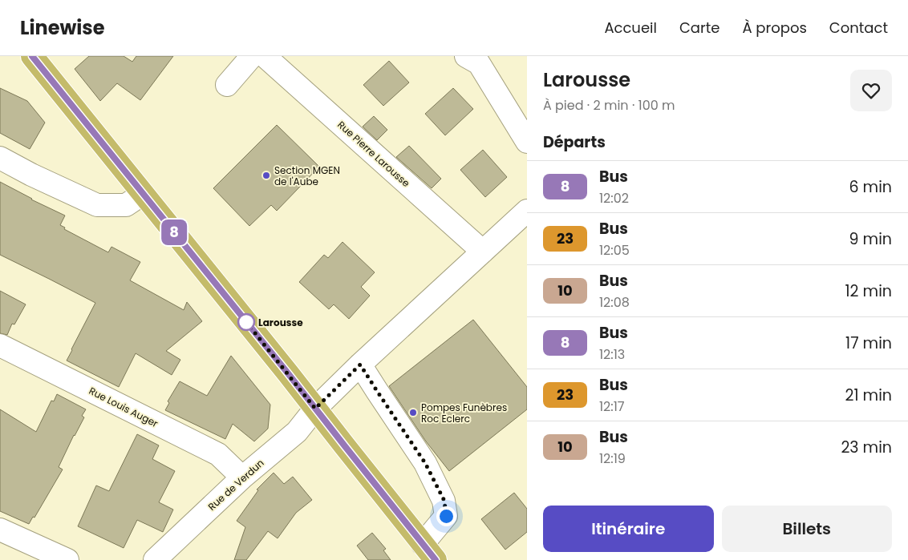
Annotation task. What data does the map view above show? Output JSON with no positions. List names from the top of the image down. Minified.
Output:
{"streets":{"street":["Rue Pierre Larousse","Rue Louis Auger","Rue de Verdun"]},"crossings":[["Rue Louis Auger","Rue de Verdun"]],"places":["Section MGEN de l'Aube","Larousse","Pompes Funèbres Roc Eclerc"],"lines":["bus line 8"],"page":{"header":"Linewise","nav":["Accueil","Carte","À propos","Contact"],"on_map":"8","heading":[["Larousse","À pied · 2 min · 100 m"],"Départs"],"list":[{"mark":"8","name":"Bus","note":"12:02","value":"6 min"},{"mark":"23","name":"Bus","note":"12:05","value":"9 min"},{"mark":"10","name":"Bus","note":"12:08","value":"12 min"},{"mark":"8","name":"Bus","note":"12:13","value":"17 min"},{"mark":"23","name":"Bus","note":"12:17","value":"21 min"},{"mark":"10","name":"Bus","note":"12:19","value":"23 min"}],"buttons":["Itinéraire","Billets"]}}
